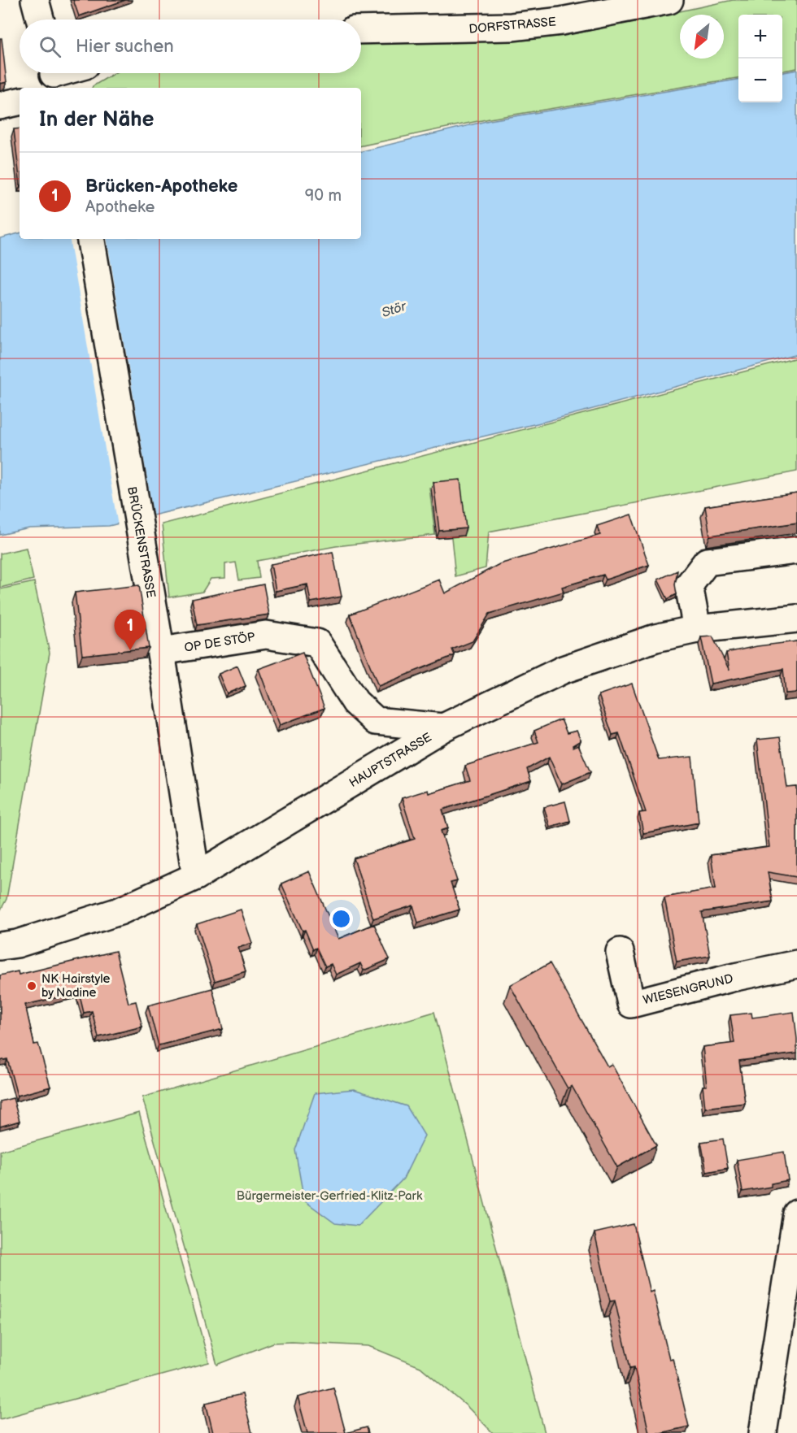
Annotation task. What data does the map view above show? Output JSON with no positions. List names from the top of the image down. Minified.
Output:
{"streets":{"street":["DORFSTRASSE","BRÜCKENSTRASSE","OP DE STÖP","HAUPTSTRASSE","WIESENGRUND"]},"crossings":[["BRÜCKENSTRASSE","OP DE STÖP"],["BRÜCKENSTRASSE","HAUPTSTRASSE"],["OP DE STÖP","HAUPTSTRASSE"]],"water":["Stör"],"parks":["Bürgermeister-Gerfried-Klitz-Park"],"places":["NK Hairstyle by Nadine"],"north":"bottom left","page":{"map_buttons":["+","−"],"search":"Hier suchen","heading":"In der Nähe","list":[{"mark":"1","name":"Brücken-Apotheke","note":"Apotheke","value":"90 m"}],"pins":"1"}}
